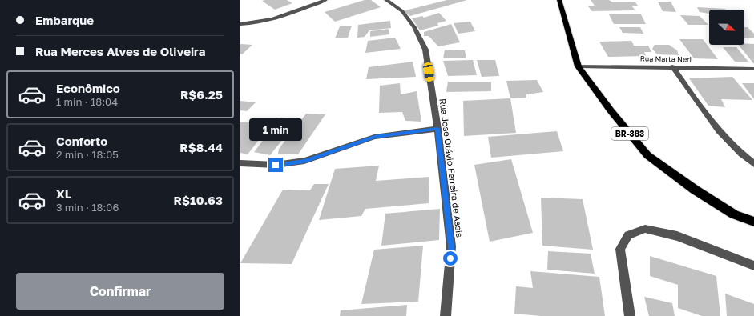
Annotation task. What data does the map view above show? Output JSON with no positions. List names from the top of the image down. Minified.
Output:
{"streets":{"highway":["BR-383"],"street":["Rua Marta Neri","Rua José Otávio Ferreira de Assis"]},"crossings":[["Rua Marta Neri","BR-383"]],"north":"right","page":{"banner":["Embarque","Rua Merces Alves de Oliveira"],"list":[{"name":"Econômico","note":"1 min · 18:04","value":"R$6.25"},{"name":"Conforto","note":"2 min · 18:05","value":"R$8.44"},{"name":"XL","note":"3 min · 18:06","value":"R$10.63"}],"bubble":"1 min","buttons":"Confirmar"}}
